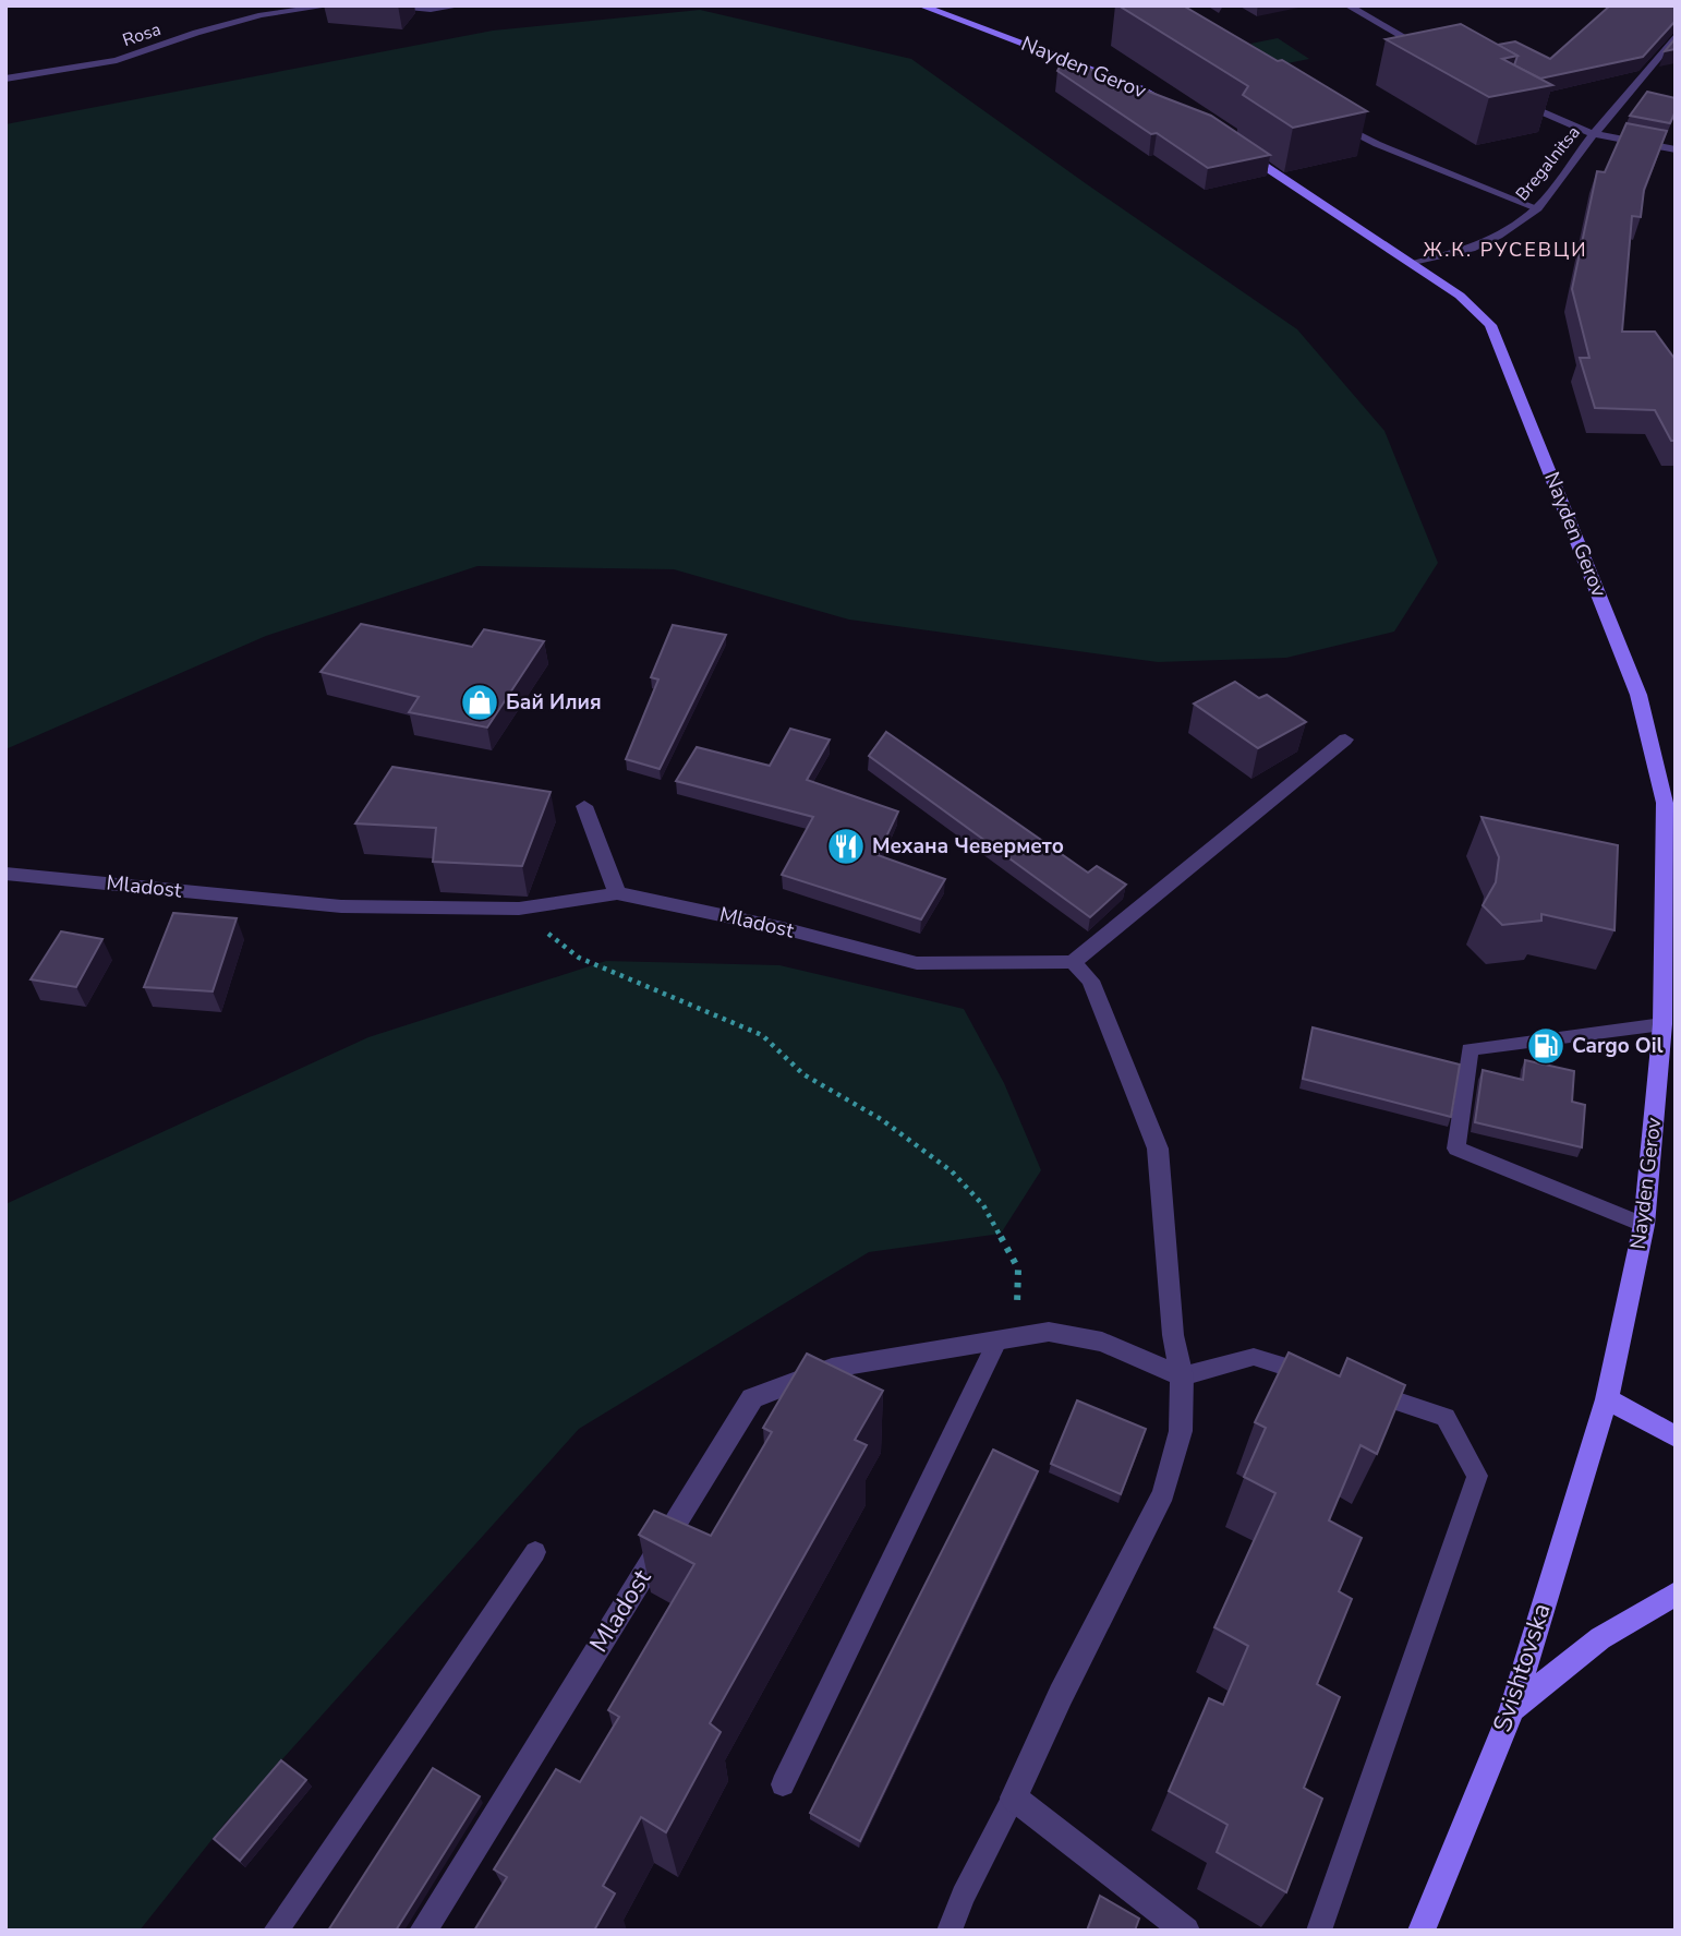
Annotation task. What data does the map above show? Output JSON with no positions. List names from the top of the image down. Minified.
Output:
{"streets":{"street":["Nayden Gerov","Bregalnitsa","Mladost","Svishtovska"],"lane":["Rosa"]},"crossings":[["Nayden Gerov","Bregalnitsa"],["Nayden Gerov","Svishtovska"]],"districts":["Ж.К. РУСЕВЦИ"],"places":{"shop":["Бай Илия"],"restaurant":["Механа Чевермето"],"fuel station":["Cargo Oil"]}}
